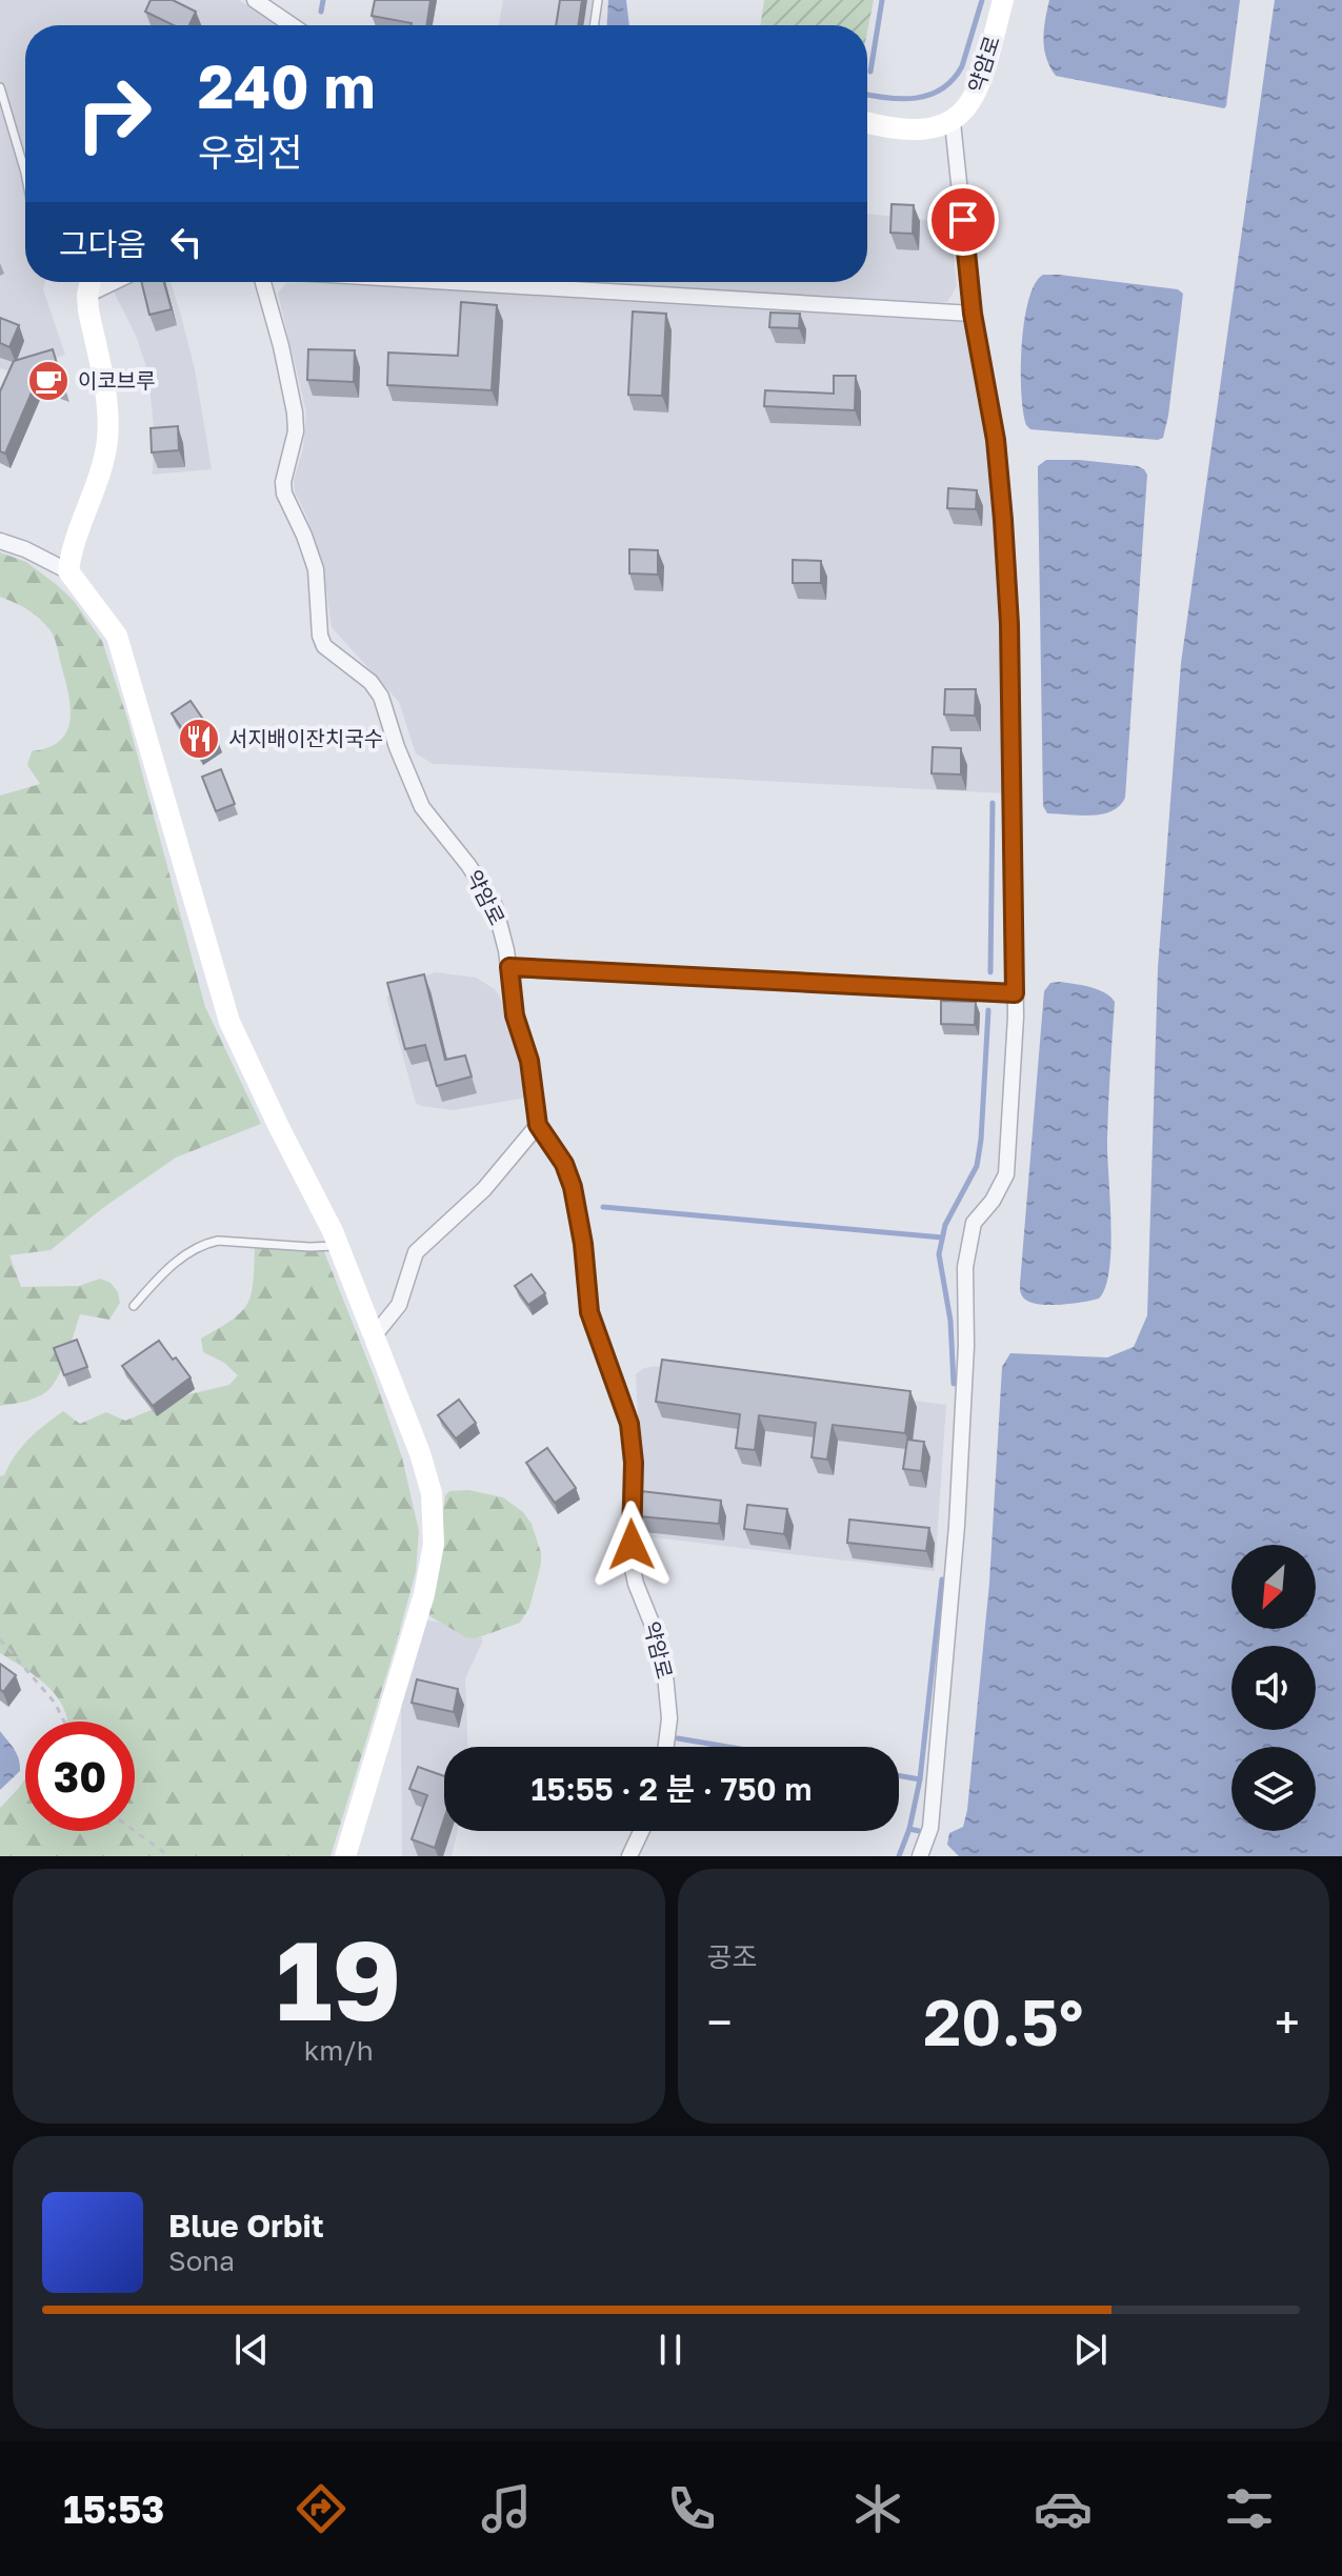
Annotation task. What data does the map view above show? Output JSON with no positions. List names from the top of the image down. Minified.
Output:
{"streets":{"street":["약암로"]},"places":{"cafe":["이코브루"],"restaurant":["서지배이잔치국수"]},"north":"bottom left","page":{"turn":["240 m","우회전"],"then":"그다음","limit":"30","trip":"15:55 · 2 분 · 750 m","tile":[["19","km/h"],"공조"],"heat":["−","20.5°","+"],"song":["Blue Orbit","Sona"],"tabs":"15:53"}}
